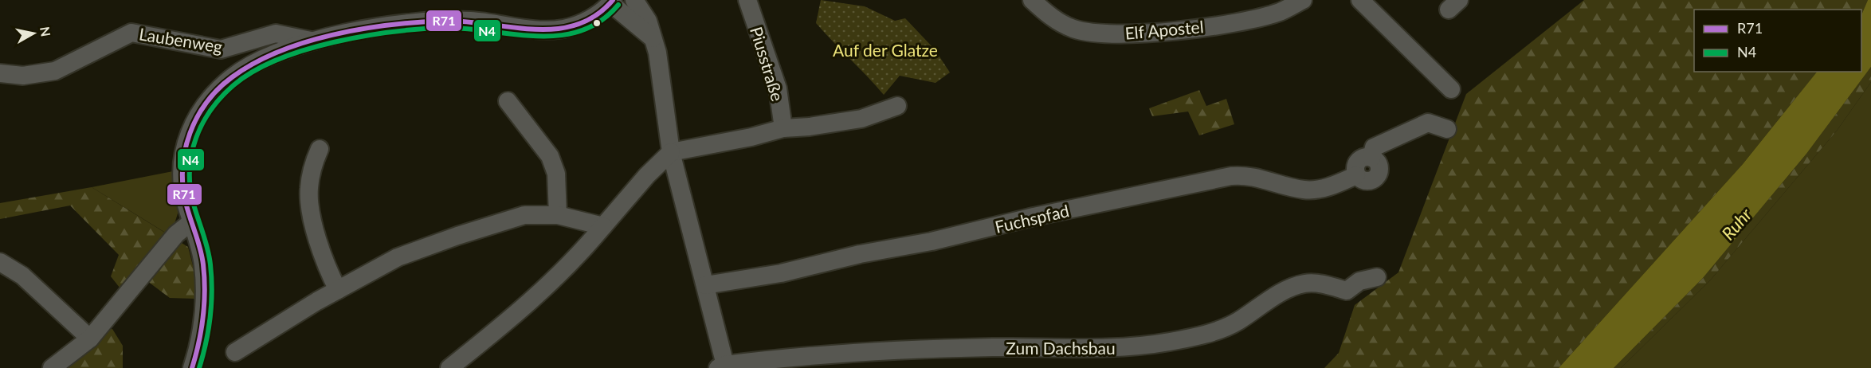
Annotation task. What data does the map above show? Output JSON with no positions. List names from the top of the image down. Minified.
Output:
{"streets":{"street":["Elf Apostel","Laubenweg","Piusstraße","Fuchspfad","Zum Dachsbau"]},"water":["Ruhr"],"parks":["Auf der Glatze"],"lines":["transit line R71","transit line N4"],"legend":["R71","N4"],"north":"right"}
